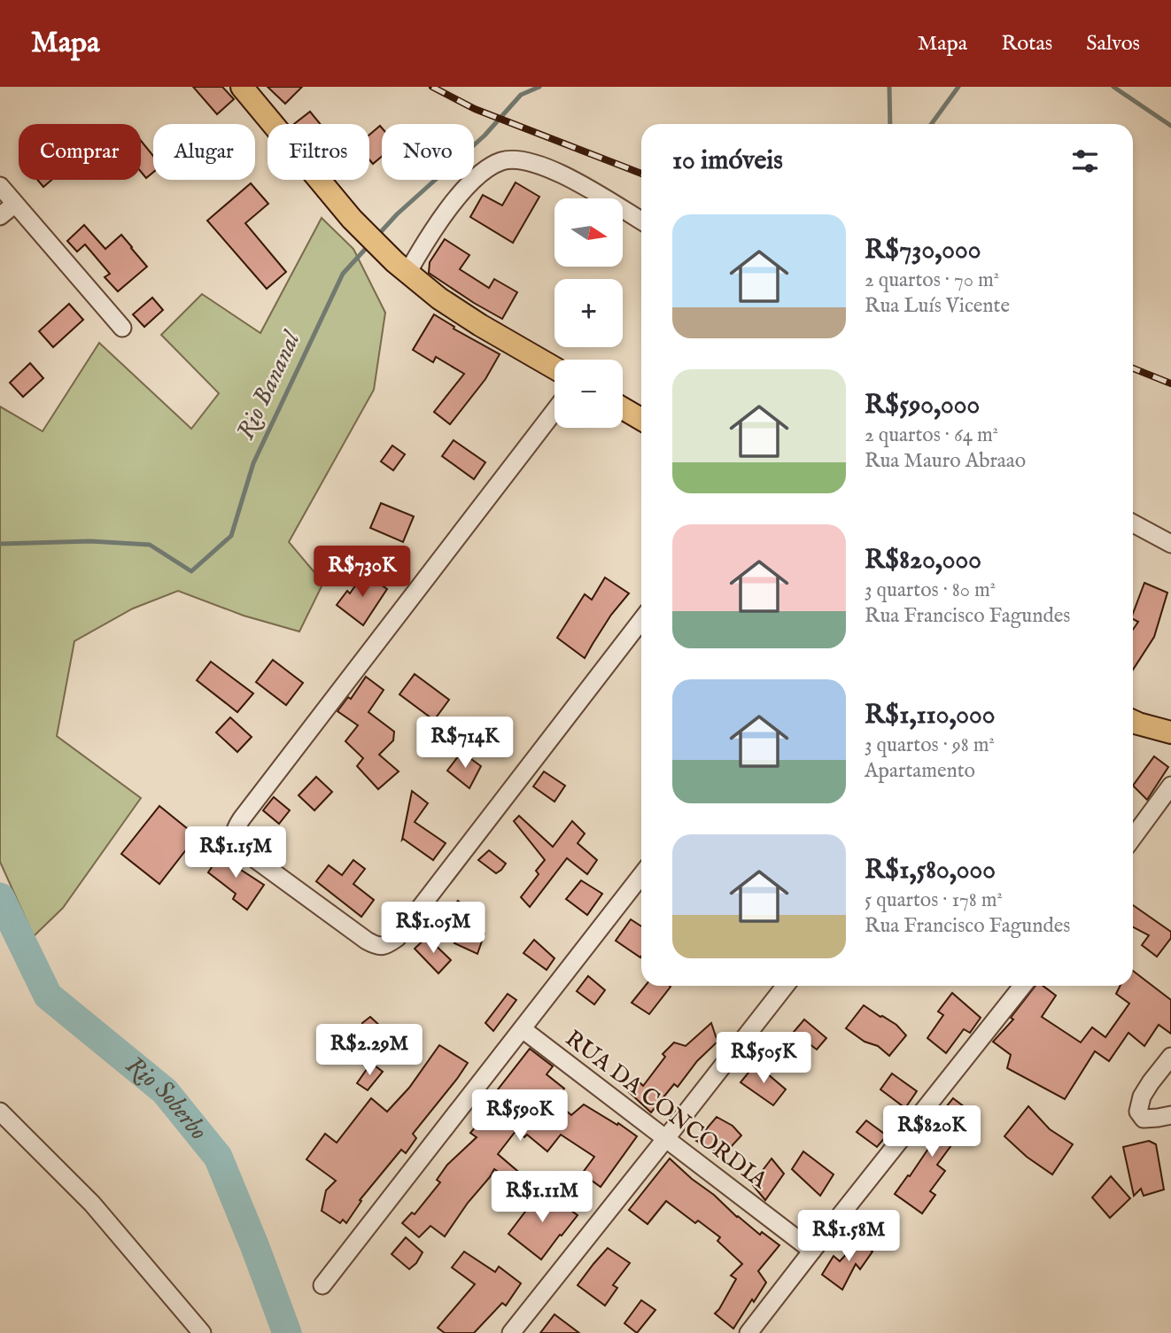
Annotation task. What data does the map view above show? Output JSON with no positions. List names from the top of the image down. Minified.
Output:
{"streets":{"street":["RUA DA CONCORDIA"]},"water":["Rio Bananal","Rio Soberbo"],"north":"right","page":{"header":"Mapa","nav":["Mapa","Rotas","Salvos"],"chip":["Comprar","Alugar","Filtros","Novo"],"heading":"10 imóveis","map_buttons":["+","−"],"list":[{"name":"R$730,000","note":"2 quartos · 70 m² · Rua Luís Vicente"},{"name":"R$590,000","note":"2 quartos · 64 m² · Rua Mauro Abraao"},{"name":"R$820,000","note":"3 quartos · 80 m² · Rua Francisco Fagundes"},{"name":"R$1,110,000","note":"3 quartos · 98 m² · Apartamento"},{"name":"R$1,580,000","note":"5 quartos · 178 m² · Rua Francisco Fagundes"}],"price":["R$730K","R$714K","R$1.15M","R$1.05M","R$2.29M","R$505K","R$590K","R$820K","R$1.11M","R$1.58M"]}}
